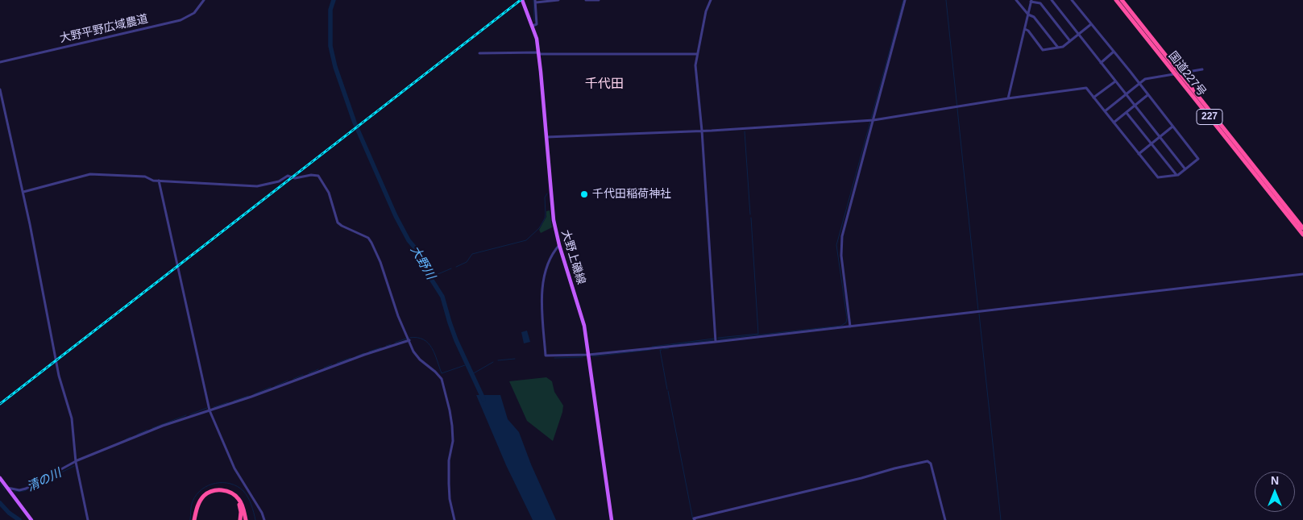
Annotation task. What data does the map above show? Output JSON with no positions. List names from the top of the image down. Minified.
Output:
{"streets":{"highway":["国道227号","227"],"main road":["大野上磯線"],"street":["大野平野広域農道"]},"districts":["千代田"],"water":["大野川","清の川"],"places":["千代田稲荷神社"],"north":"top"}
